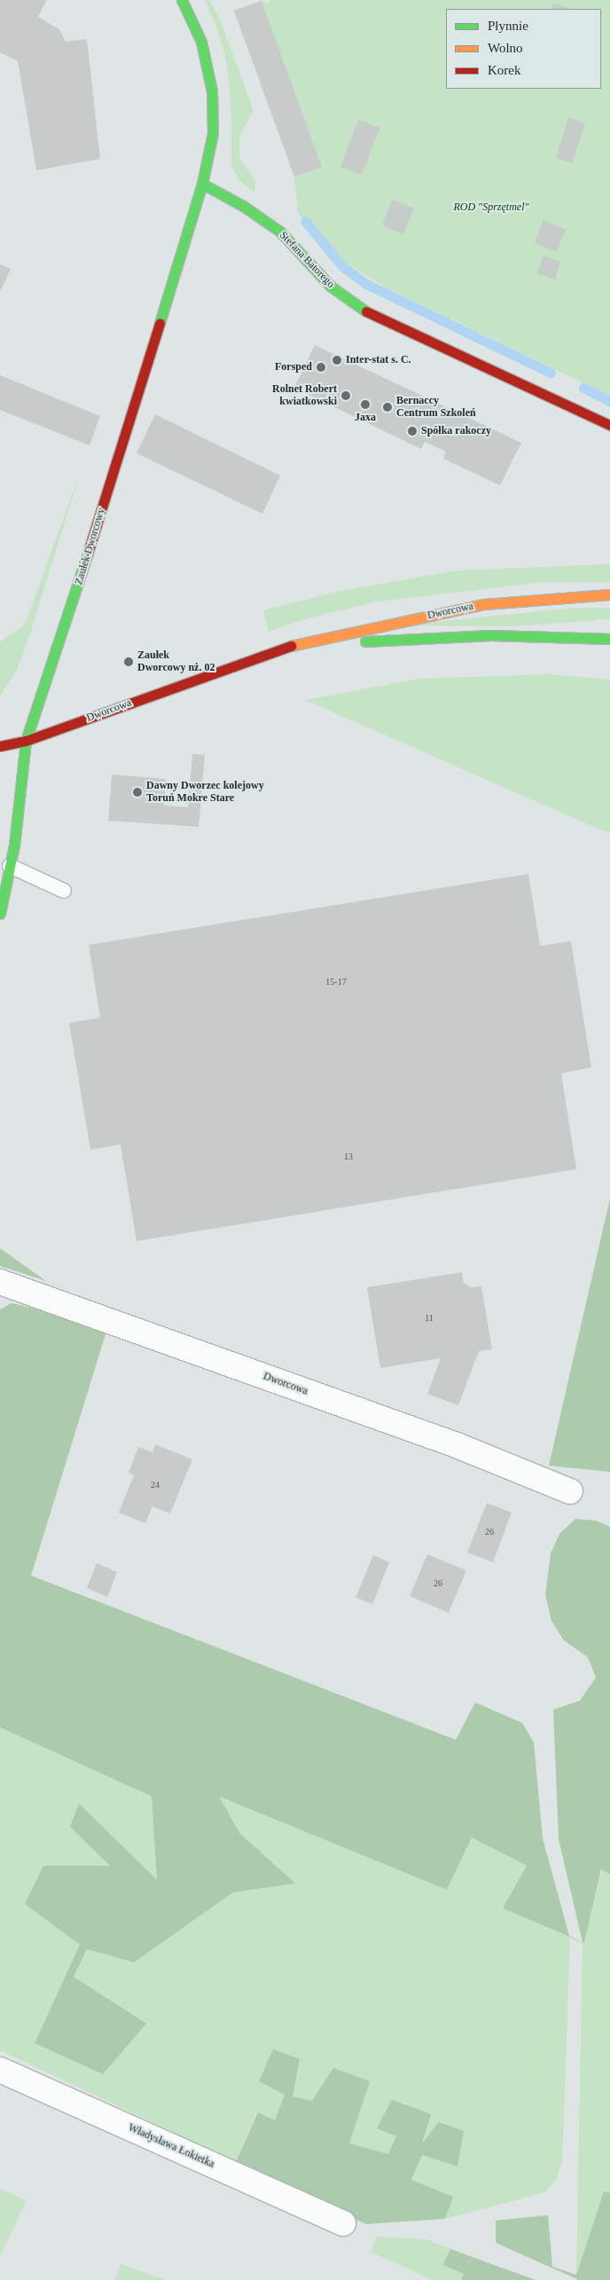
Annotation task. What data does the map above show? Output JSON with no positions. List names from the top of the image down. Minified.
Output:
{"streets":{"street":["Stefana Batorego","Zaułek Dworcowy","Dworcowa","Władysława Łokietka"]},"crossings":[["Stefana Batorego","Zaułek Dworcowy"],["Zaułek Dworcowy","Dworcowa"]],"parks":["ROD \"Sprzętmel\""],"places":["Inter-stat s. C.","Forsped","Rolnet Robert kwiatkowski","Jaxa","Bernaccy Centrum Szkoleń","Spółka rakoczy","Zaułek Dworcowy nż. 02","Dawny Dworzec kolejowy Toruń Mokre Stare"],"house_numbers":["15-17","13","11","24","26","26"],"legend":["Płynnie","Wolno","Korek"]}
